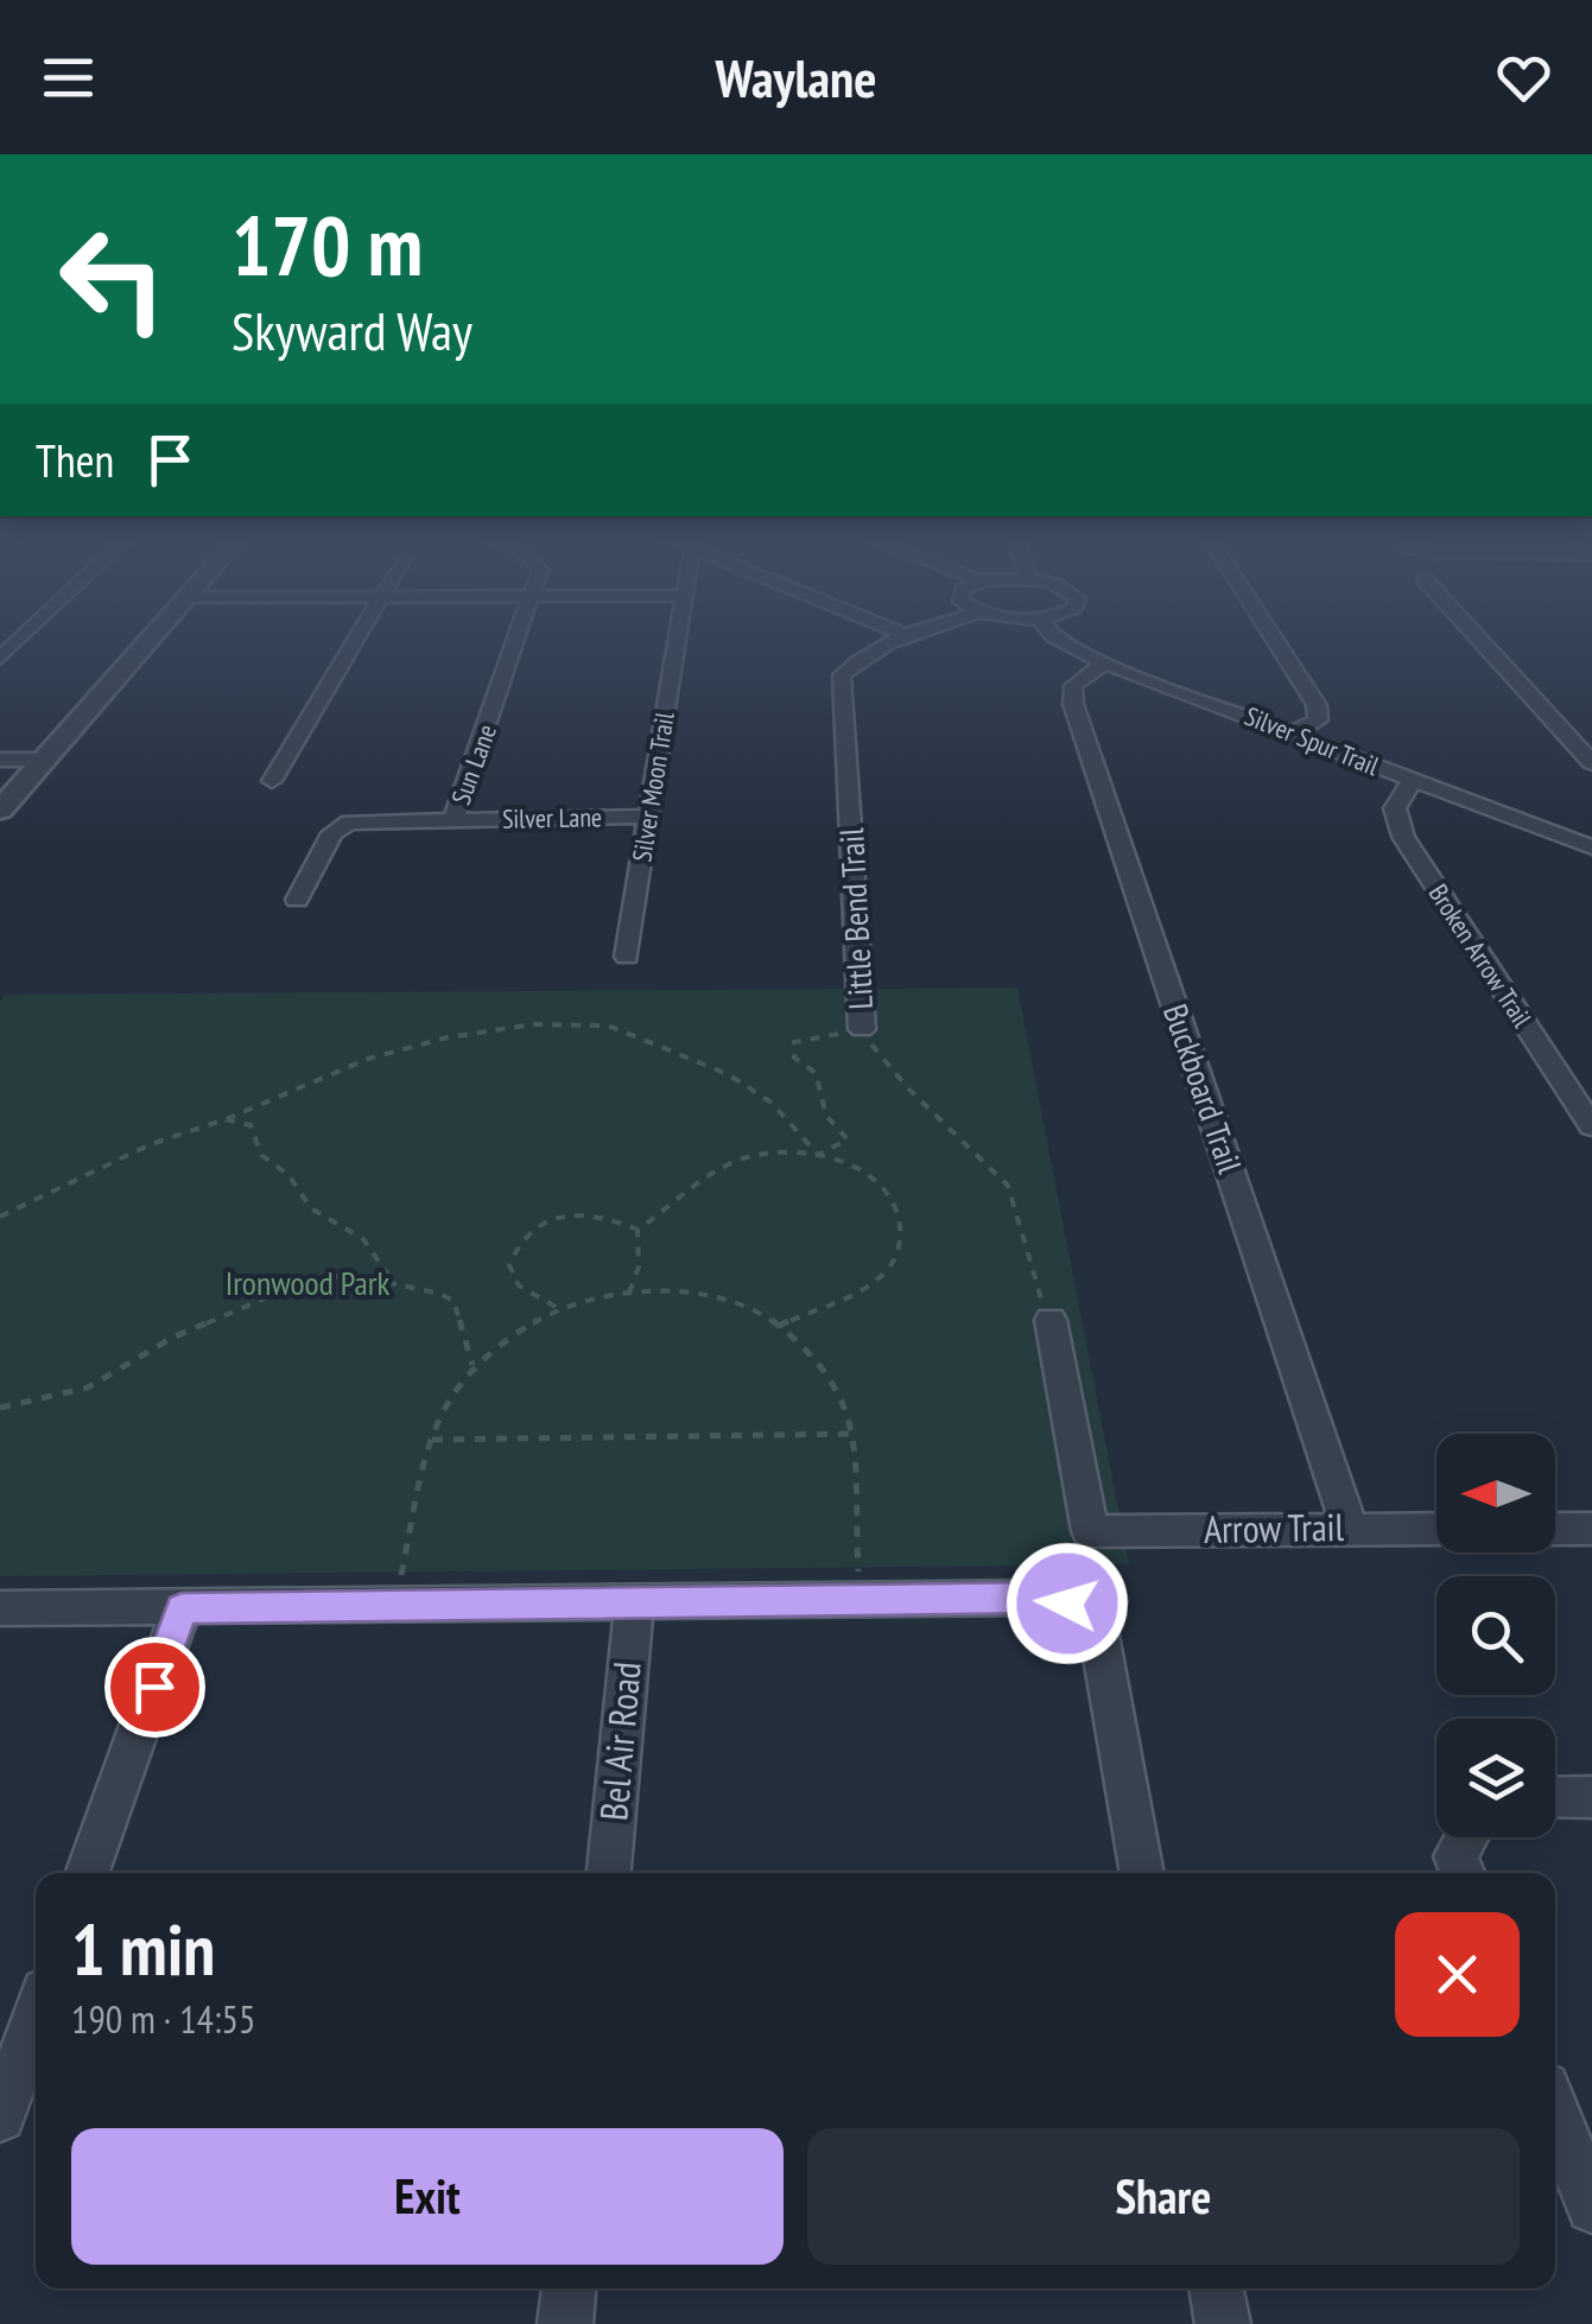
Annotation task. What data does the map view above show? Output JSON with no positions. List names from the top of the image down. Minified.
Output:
{"streets":{"street":["Silver Spur Trail","Sun Lane","Silver Moon Trail","Silver Lane","Little Bend Trail","Broken Arrow Trail","Buckboard Trail","Arrow Trail","Bel Air Road"]},"crossings":[["Silver Spur Trail","Broken Arrow Trail"],["Silver Spur Trail","Buckboard Trail"],["Sun Lane","Silver Lane"],["Silver Moon Trail","Silver Lane"],["Little Bend Trail","Arrow Trail"],["Buckboard Trail","Arrow Trail"]],"parks":["Ironwood Park"],"north":"left","page":{"header":"Waylane","turn":["170 m","Skyward Way"],"then":"Then","heading":["1 min","190 m · 14:55"],"buttons":["Exit","Share"]}}
